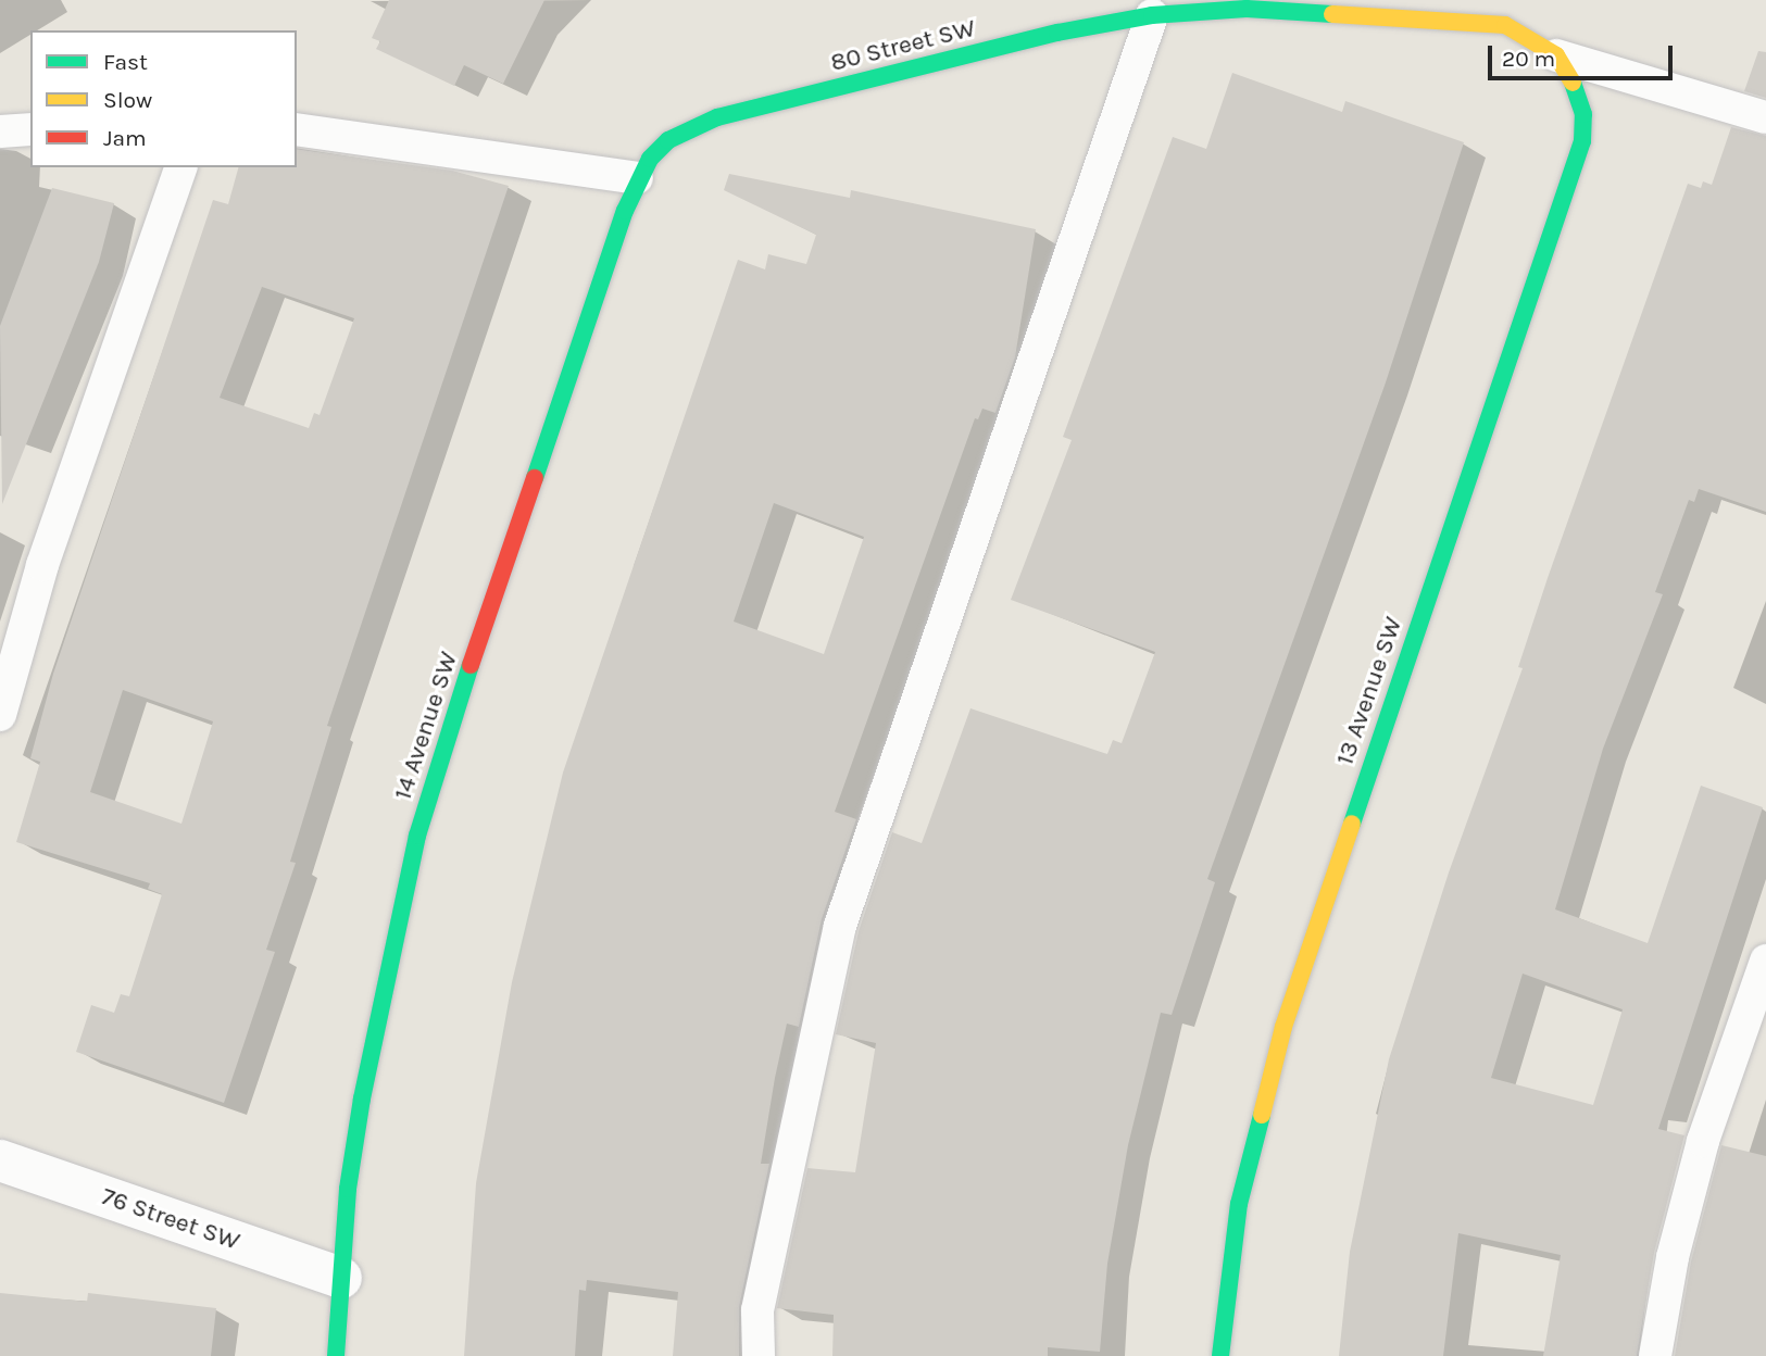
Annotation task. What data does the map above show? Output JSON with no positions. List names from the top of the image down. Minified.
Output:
{"streets":{"street":["80 Street SW","13 Avenue SW","14 Avenue SW","76 Street SW"]},"crossings":[["80 Street SW","13 Avenue SW"],["80 Street SW","14 Avenue SW"],["14 Avenue SW","76 Street SW"]],"legend":["Fast","Slow","Jam"],"scale_bar":"20 m"}
